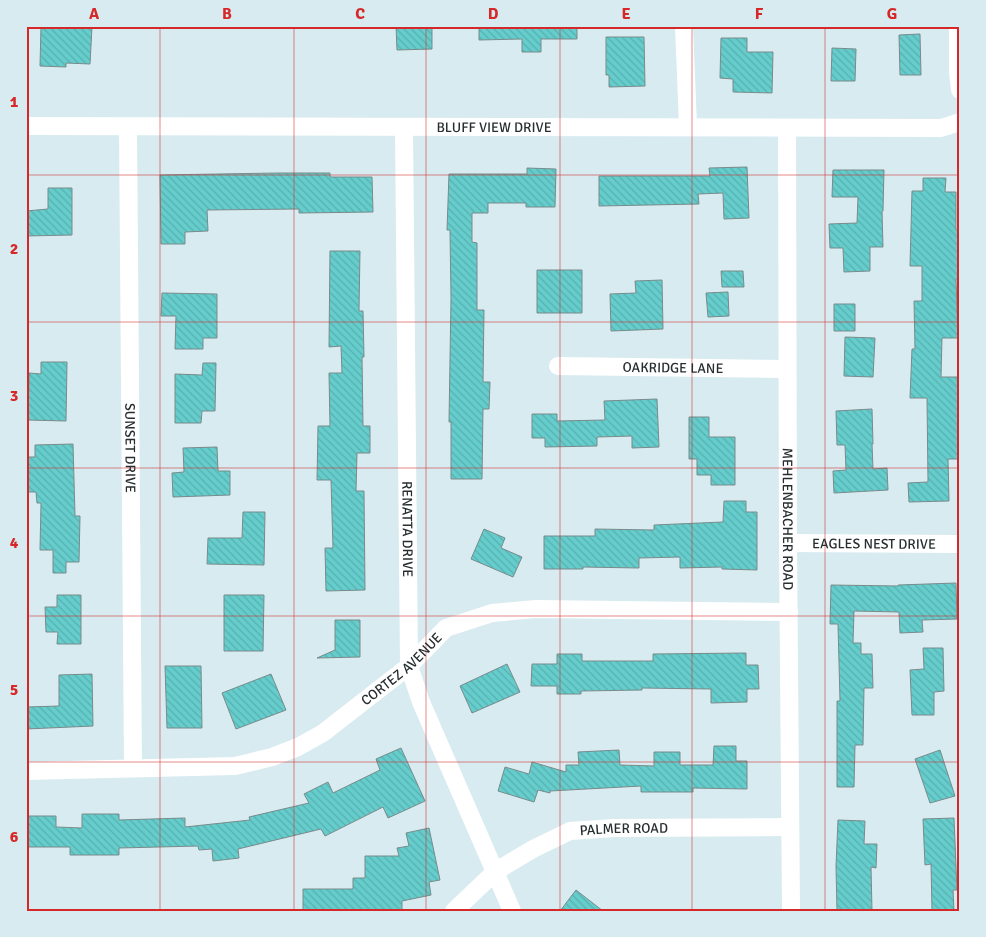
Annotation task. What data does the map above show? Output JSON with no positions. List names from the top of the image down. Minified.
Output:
{"streets":{"street":["BLUFF VIEW DRIVE","OAKRIDGE LANE","SUNSET DRIVE","MEHLENBACHER ROAD","RENATTA DRIVE","EAGLES NEST DRIVE","CORTEZ AVENUE","PALMER ROAD"]},"crossings":[["BLUFF VIEW DRIVE","SUNSET DRIVE"],["BLUFF VIEW DRIVE","MEHLENBACHER ROAD"],["BLUFF VIEW DRIVE","RENATTA DRIVE"],["OAKRIDGE LANE","MEHLENBACHER ROAD"],["SUNSET DRIVE","CORTEZ AVENUE"],["MEHLENBACHER ROAD","EAGLES NEST DRIVE"],["MEHLENBACHER ROAD","CORTEZ AVENUE"],["MEHLENBACHER ROAD","PALMER ROAD"],["RENATTA DRIVE","CORTEZ AVENUE"],["RENATTA DRIVE","PALMER ROAD"]],"grid":{"columns":["A","B","C","D","E","F","G"],"rows":["1","2","3","4","5","6"]}}
